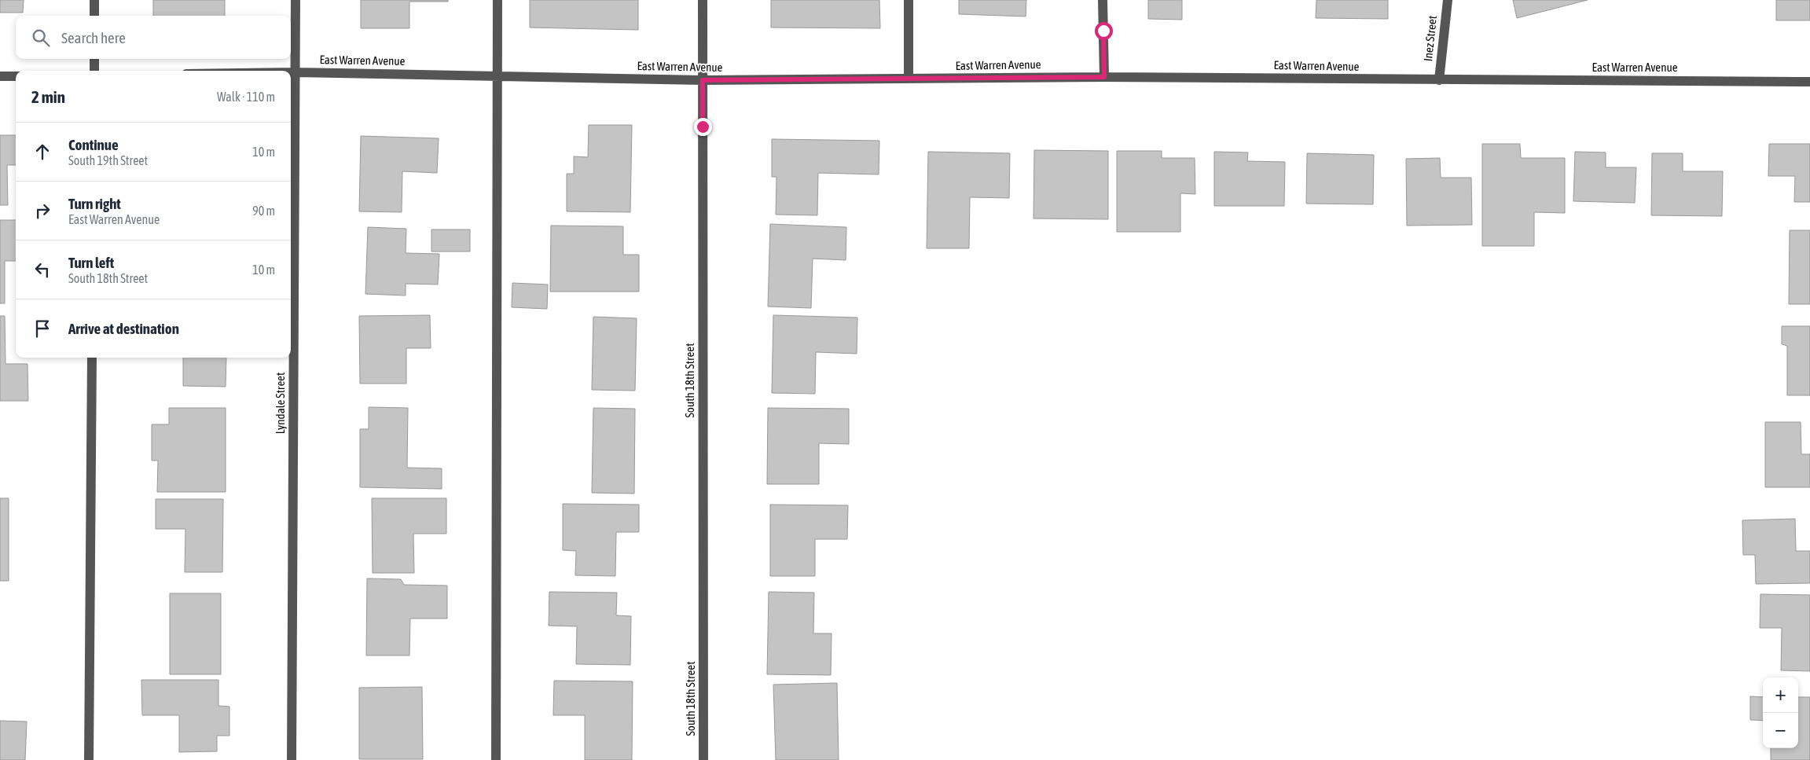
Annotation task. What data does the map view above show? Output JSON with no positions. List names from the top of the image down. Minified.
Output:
{"streets":{"street":["Inez Street","East Warren Avenue","South 18th Street","Lyndale Street"]},"crossings":[["Inez Street","East Warren Avenue"],["East Warren Avenue","South 18th Street"],["East Warren Avenue","Lyndale Street"]],"page":{"search":"Search here","heading":["2 min","Walk · 110 m"],"list":[["Continue","South 19th Street","10 m"],["Turn right","East Warren Avenue","90 m"],["Turn left","South 18th Street","10 m"],"Arrive at destination"],"map_buttons":["+","−"]}}
